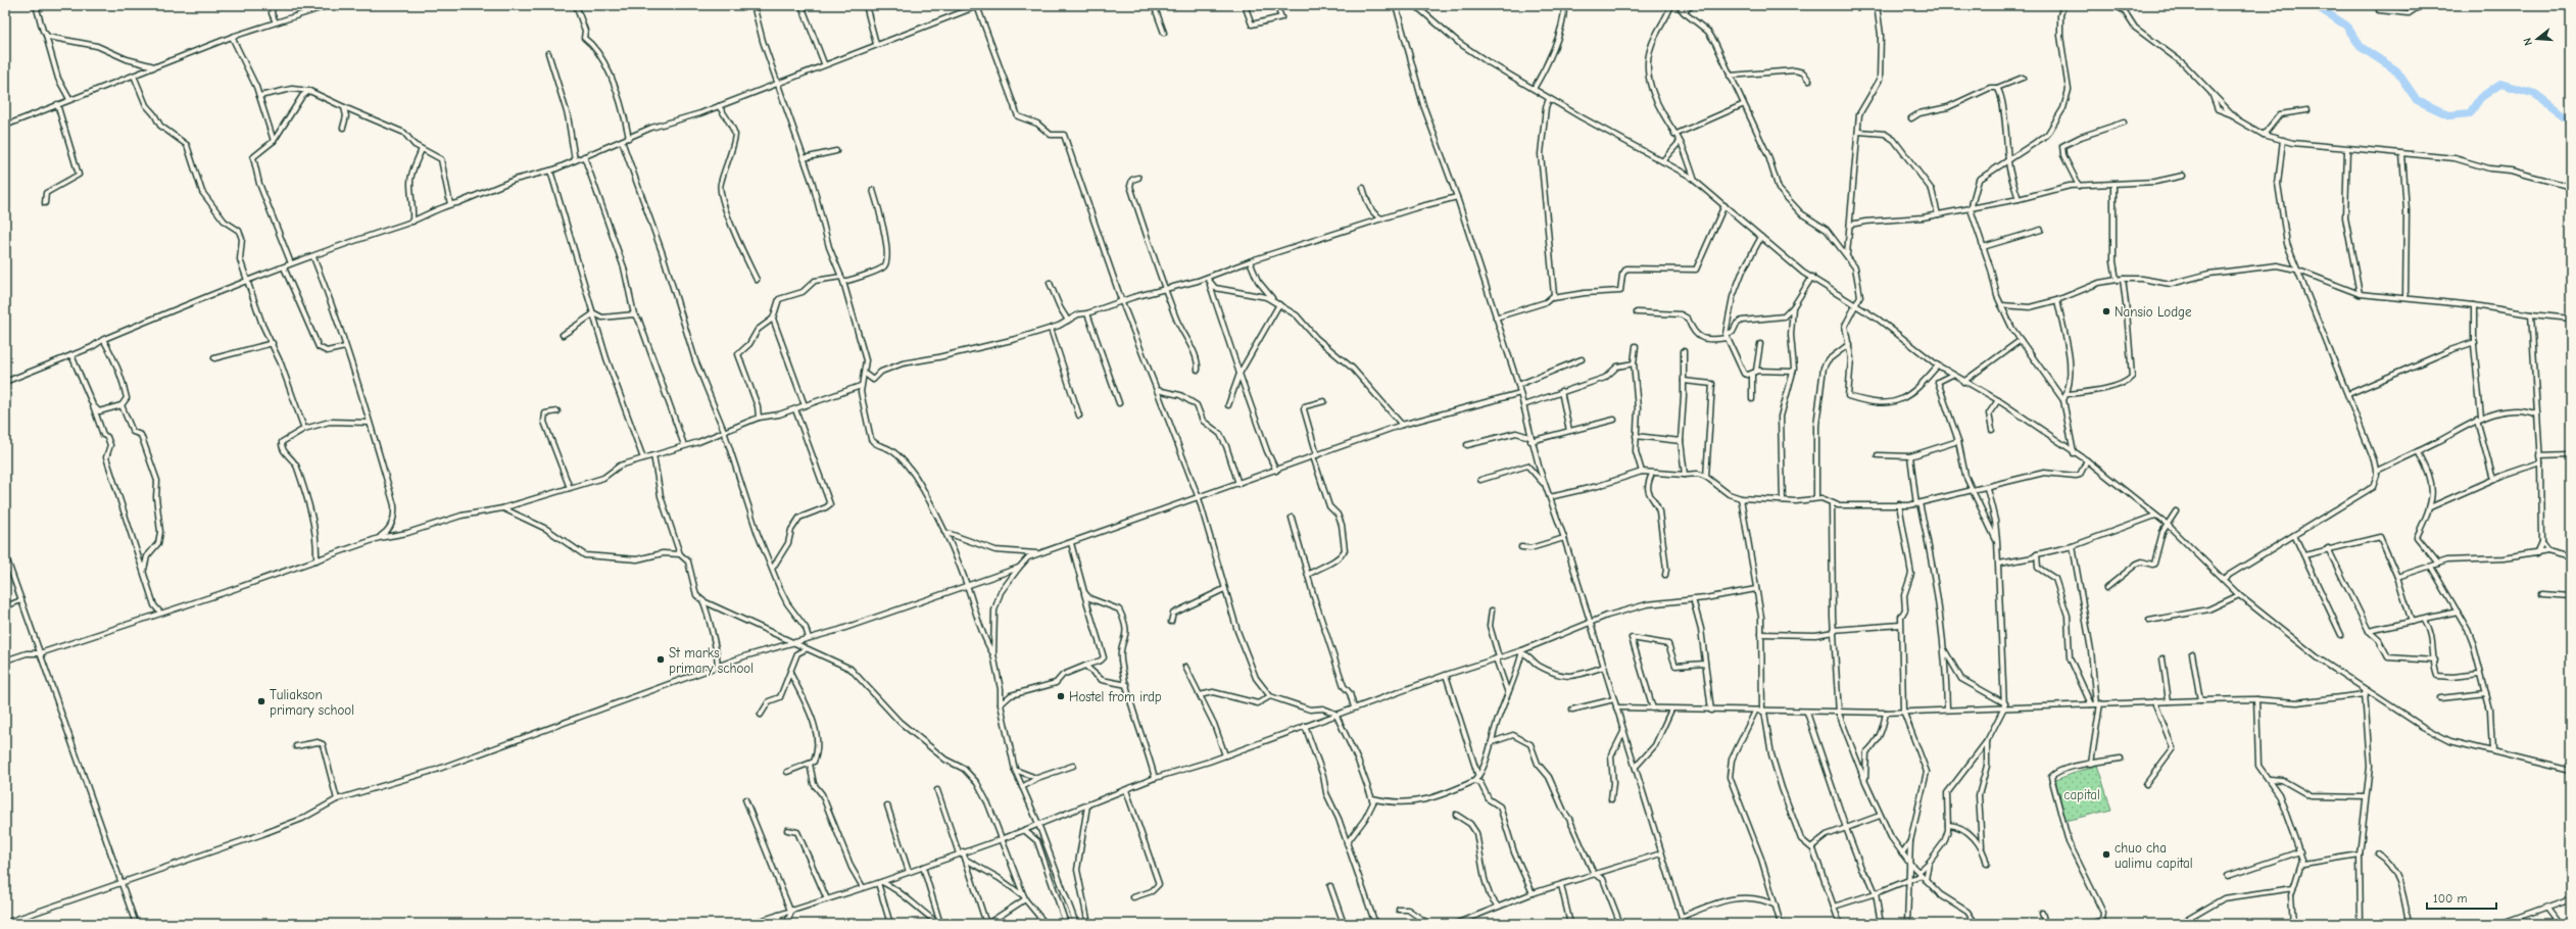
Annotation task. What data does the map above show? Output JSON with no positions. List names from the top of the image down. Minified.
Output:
{"parks":["capital"],"places":["Nansio Lodge","St marks primary school","Hostel from irdp","Tuliakson primary school","chuo cha ualimu capital"],"scale_bar":"100 m","north":"left"}
